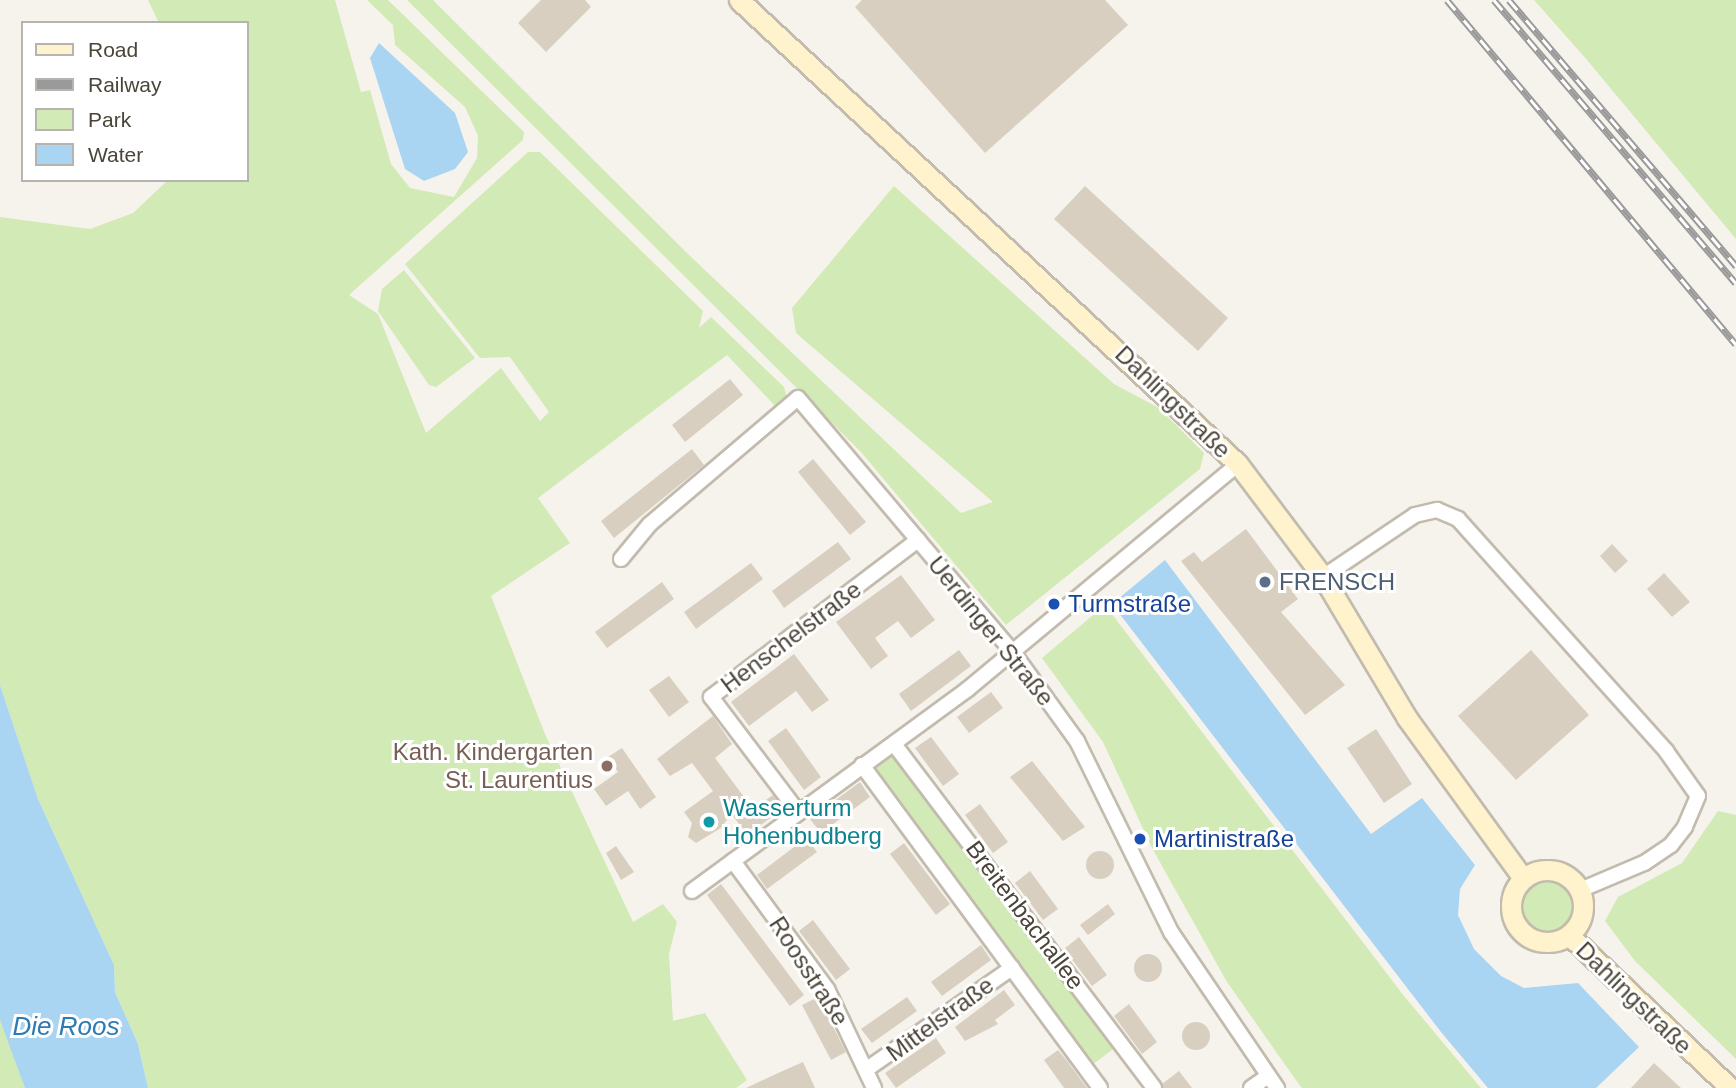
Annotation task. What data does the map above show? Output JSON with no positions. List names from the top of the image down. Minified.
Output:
{"streets":{"street":["Dahlingstraße","Uerdinger Straße","Henschelstraße","Breitenbachallee","Roosstraße","Mittelstraße"]},"crossings":[["Uerdinger Straße","Henschelstraße"],["Breitenbachallee","Mittelstraße"],["Roosstraße","Mittelstraße"]],"water":["Die Roos"],"places":["FRENSCH","Turmstraße","Kath. Kindergarten St. Laurentius","Wasserturm Hohenbudberg","Martinistraße"],"legend":["Road","Railway","Park","Water"]}
